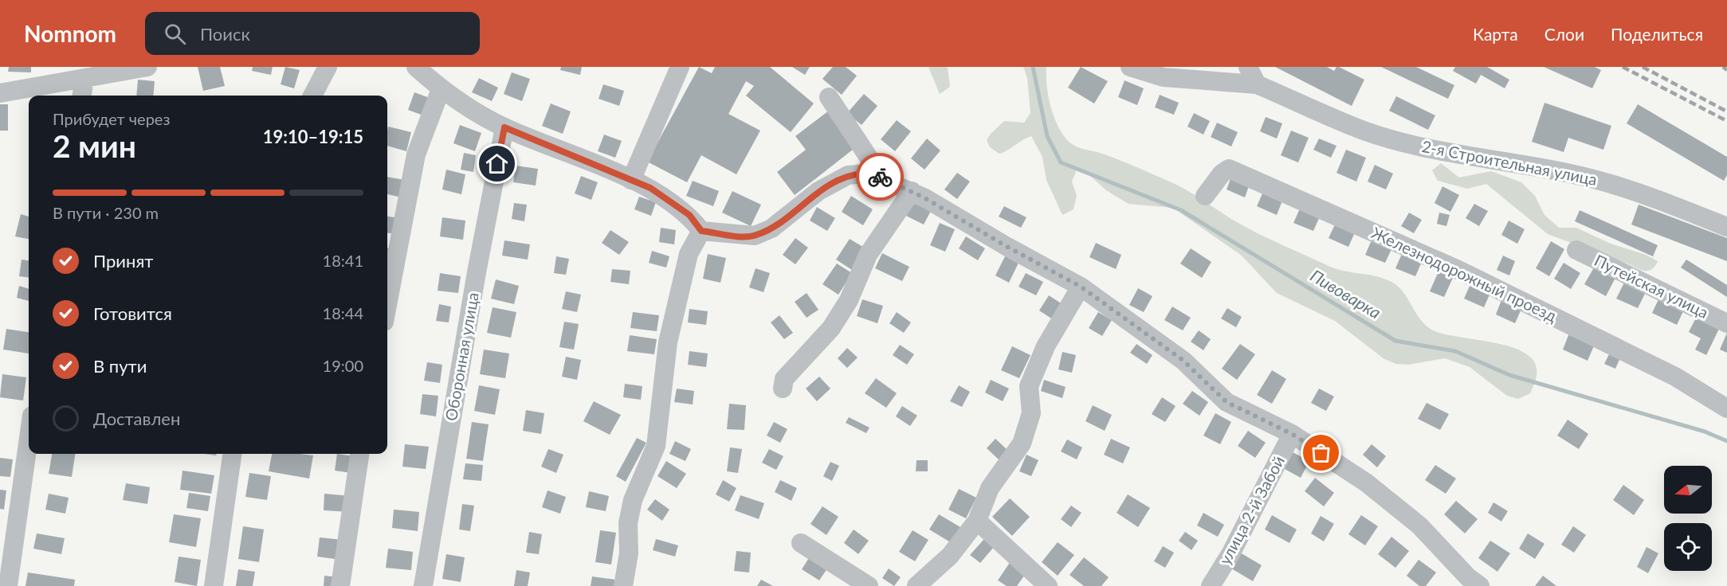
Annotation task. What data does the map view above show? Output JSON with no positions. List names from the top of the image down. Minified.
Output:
{"streets":{"street":["2-я Строительная улица","Железнодорожный проезд","Путейская улица","Оборонная улица","улица 2-й Забой"]},"water":["Пивоварка"],"north":"left","page":{"header":"Nomnom","search":"Поиск","nav":["Карта","Слои","Поделиться"],"heading":["2 мин","Прибудет через","19:10–19:15"],"bar":"В пути · 230 m","list":[["Принят","18:41"],["Готовится","18:44"],["В пути","19:00"],"Доставлен"]}}
